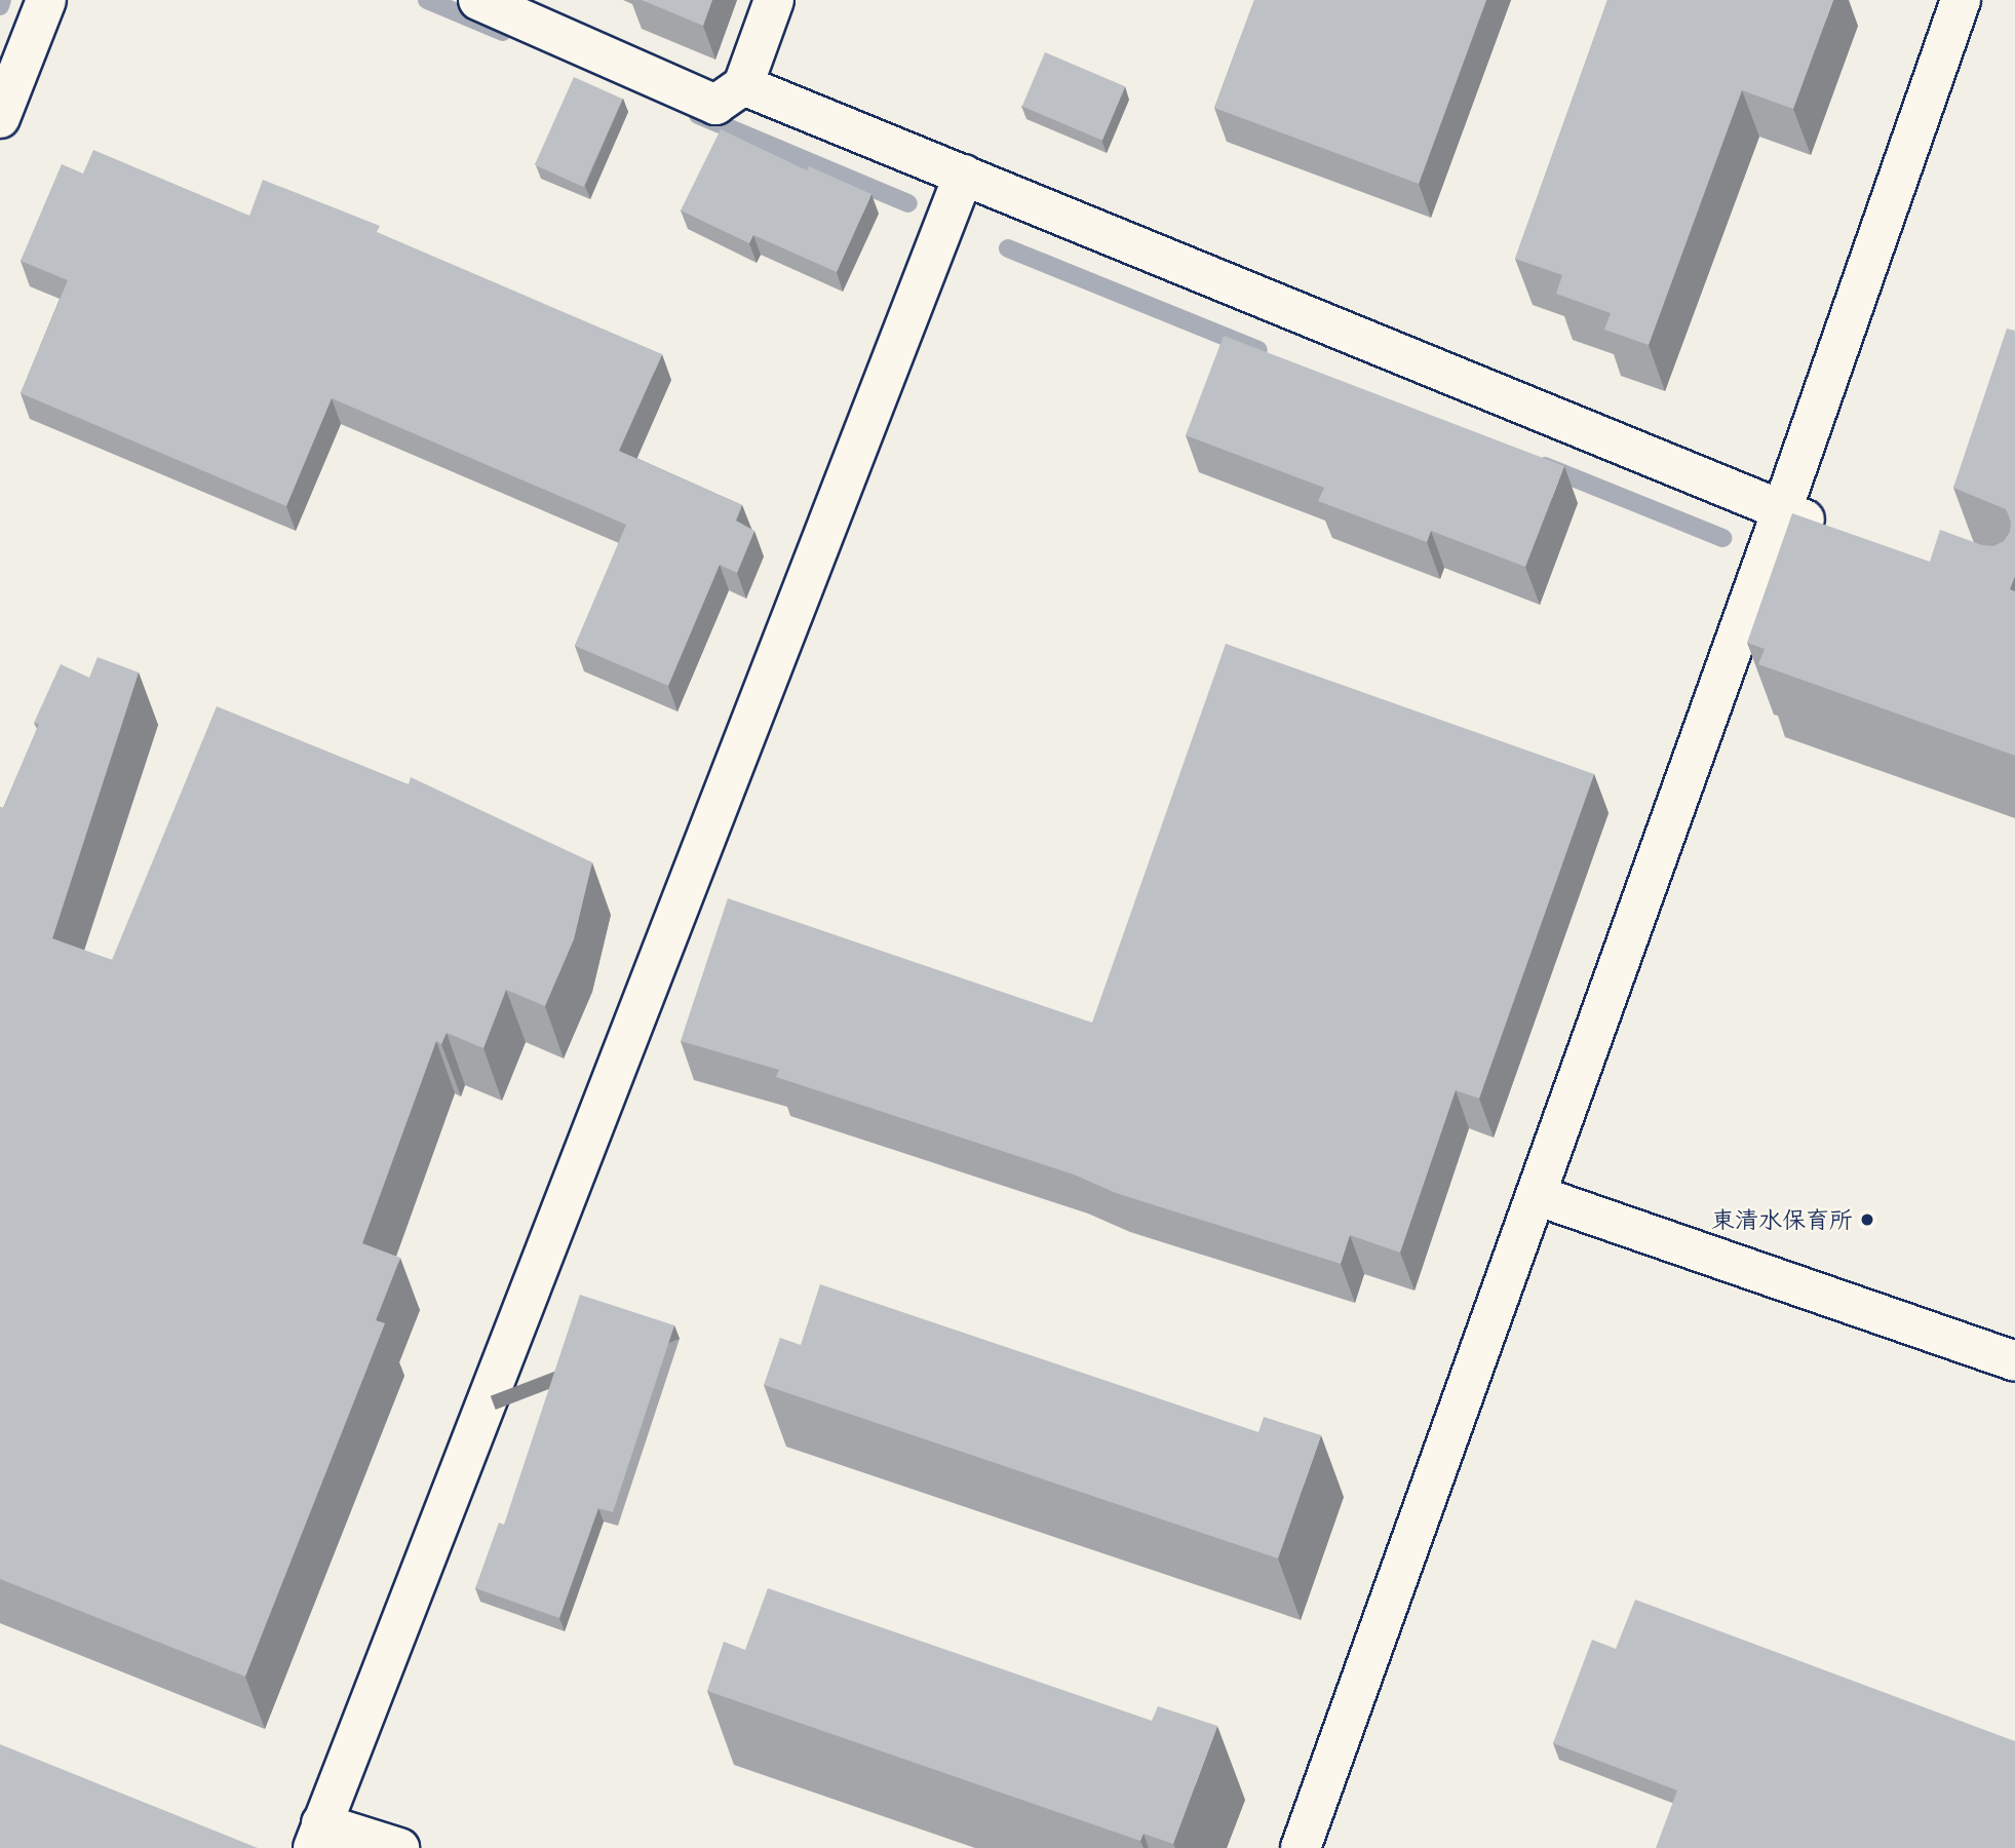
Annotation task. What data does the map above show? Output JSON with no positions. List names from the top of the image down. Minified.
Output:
{"places":["東清水保育所"]}
